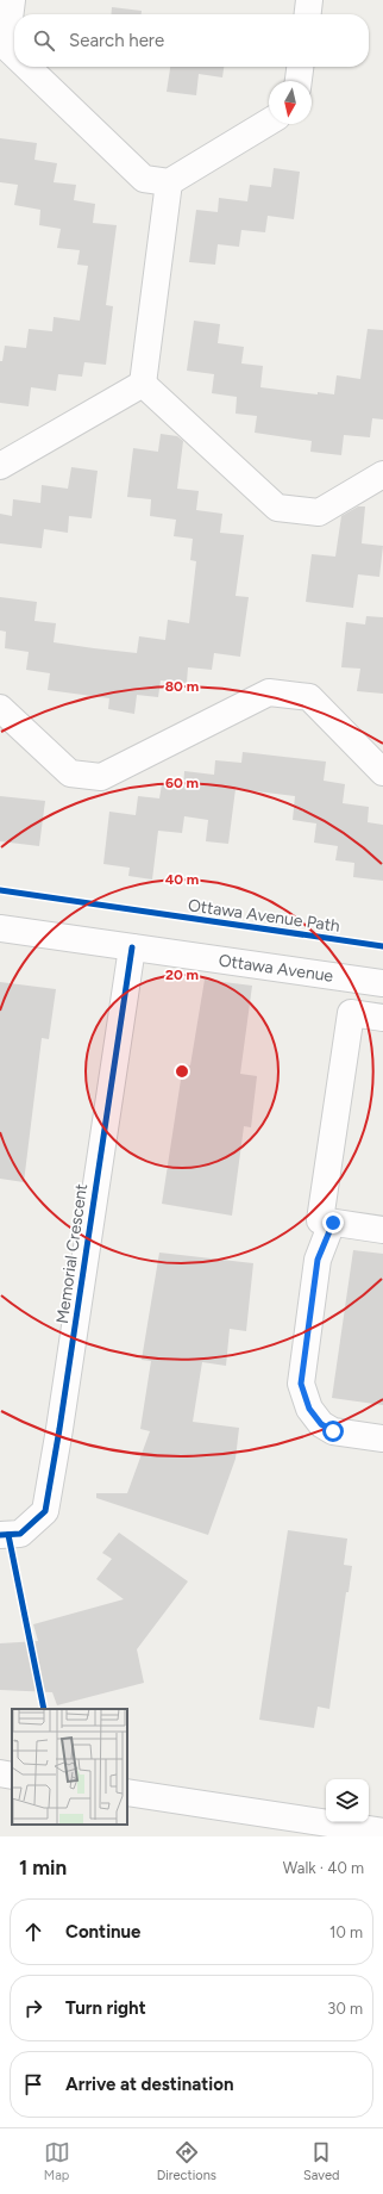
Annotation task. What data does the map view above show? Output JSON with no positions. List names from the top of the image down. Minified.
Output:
{"streets":{"street":["Ottawa Avenue","Memorial Crescent"],"cycle path":["Ottawa Avenue Path"]},"crossings":[["Ottawa Avenue","Memorial Crescent"]],"north":"bottom","page":{"search":"Search here","heading":["1 min","Walk · 40 m"],"list":[["Continue","10 m"],["Turn right","30 m"],"Arrive at destination"],"nav":["Map","Directions","Saved"]},"rings":["80 m","60 m","40 m","20 m"]}
